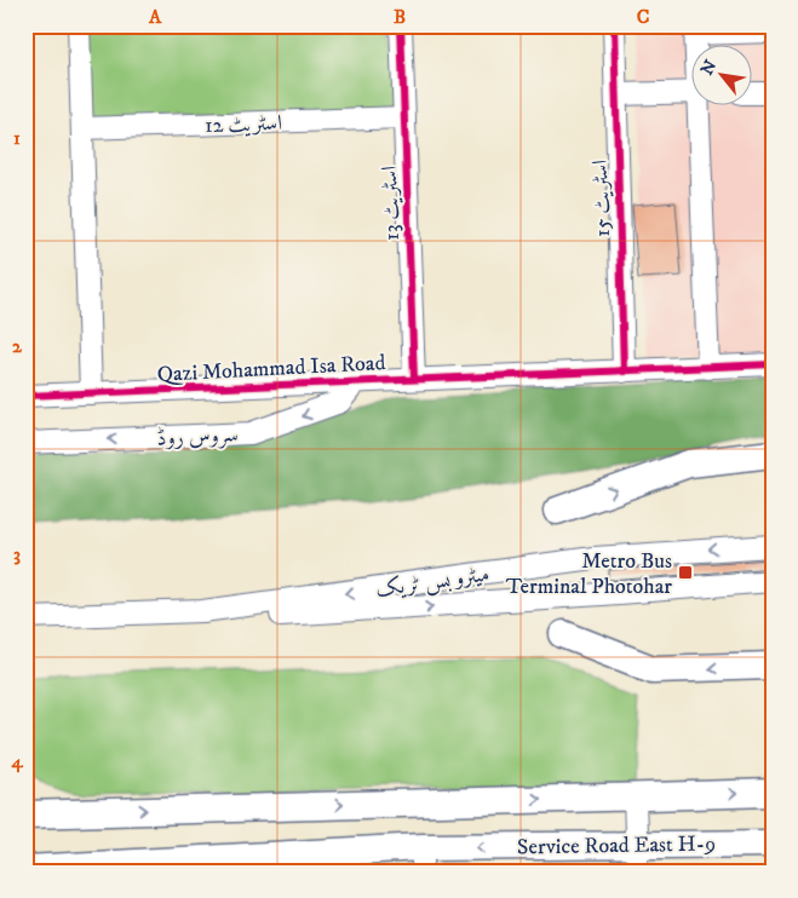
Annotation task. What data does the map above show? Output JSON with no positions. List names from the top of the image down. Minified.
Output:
{"streets":{"main road":["Service Road East H-9"],"street":["اسٹریٹ 12","اسٹریٹ 15","اسٹریٹ 13","Qazi Mohammad Isa Road","سروس روڈ","میٹرو بس ٹریک"]},"crossings":[["اسٹریٹ 12","اسٹریٹ 13"],["اسٹریٹ 15","Qazi Mohammad Isa Road"],["اسٹریٹ 13","Qazi Mohammad Isa Road"],["Qazi Mohammad Isa Road","سروس روڈ"]],"one_way":["سروس روڈ"],"places":{"transit":["Metro Bus Terminal Photohar"]},"north":"top left","grid":{"columns":["A","B","C"],"rows":["1","2","3","4"]}}
